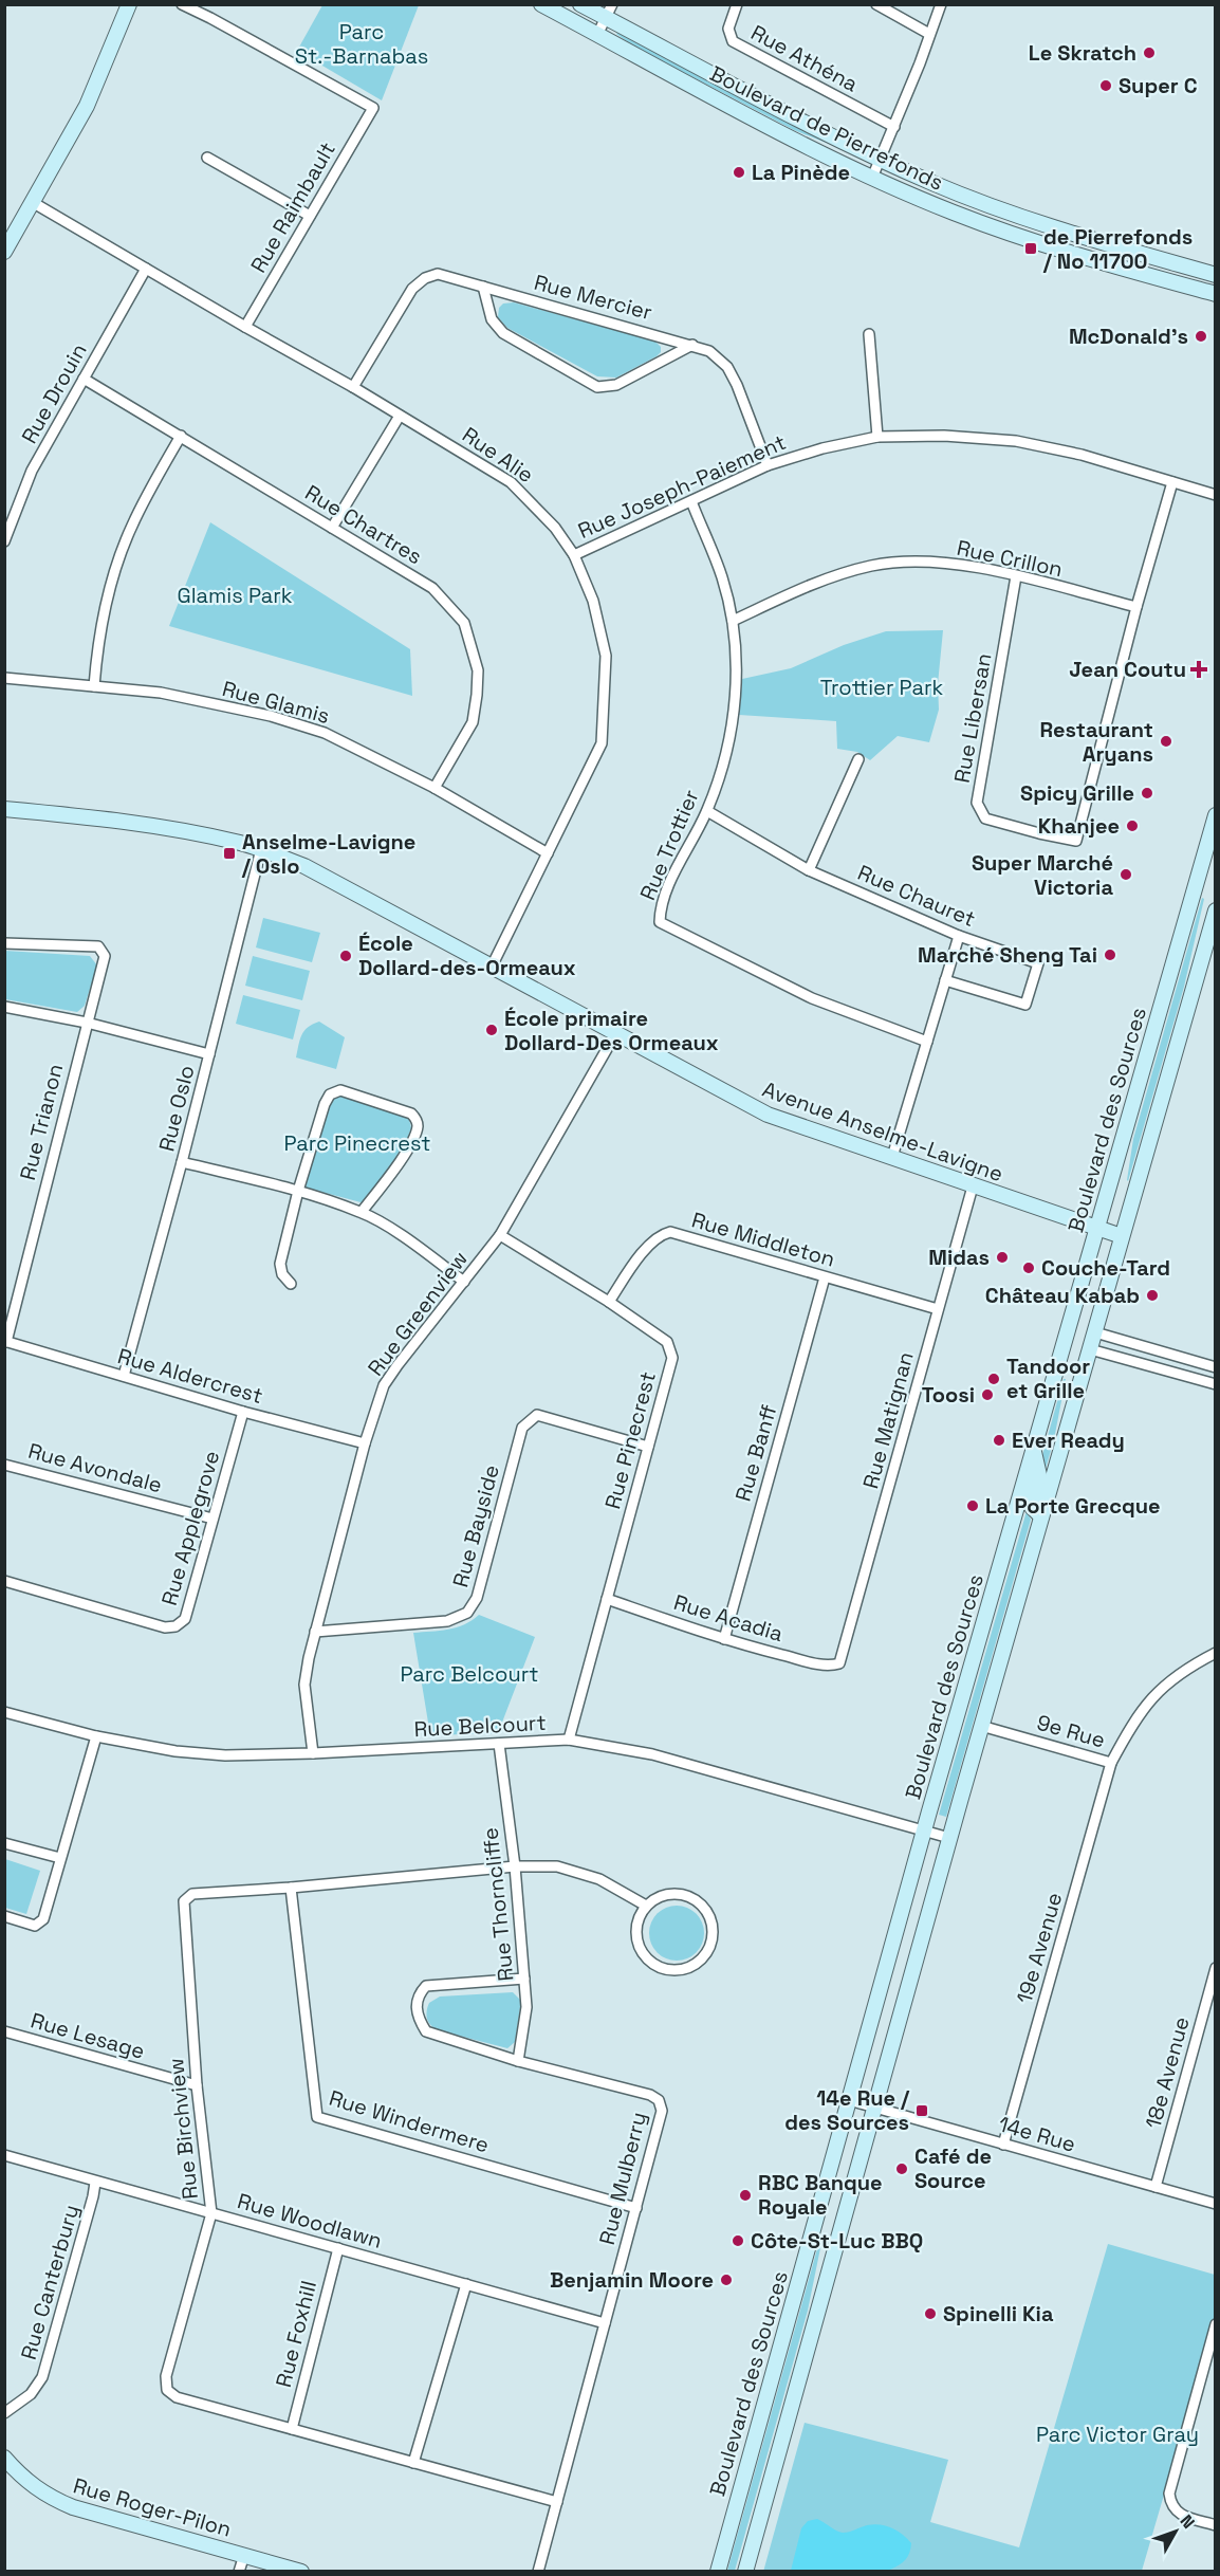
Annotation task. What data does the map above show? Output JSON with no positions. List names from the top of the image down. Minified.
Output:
{"streets":{"main road":["Boulevard de Pierrefonds","Boulevard des Sources","Avenue Anselme-Lavigne","Rue Roger-Pilon"],"street":["Rue Athéna","Rue Raimbault","Rue Mercier","Rue Drouin","Rue Alie","Rue Joseph-Paiement","Rue Chartres","Rue Crillon","Rue Glamis","Rue Libersan","Rue Trottier","Rue Chauret","Rue Oslo","Rue Trianon","Rue Middleton","Rue Greenview","Rue Aldercrest","Rue Matignan","Rue Pinecrest","Rue Banff","Rue Avondale","Rue Bayside","Rue Applegrove","Rue Acadia","Rue Belcourt","9e Rue","Rue Thorncliffe","19e Avenue","Rue Lesage","18e Avenue","Rue Windermere","Rue Birchview","14e Rue","Rue Mulberry","Rue Woodlawn","Rue Canterbury","Rue Foxhill"]},"crossings":[["Rue Raimbault","Rue Alie"],["Rue Mercier","Rue Alie"],["Rue Mercier","Rue Joseph-Paiement"],["Rue Drouin","Rue Alie"],["Rue Drouin","Rue Chartres"],["Rue Alie","Rue Joseph-Paiement"],["Rue Alie","Rue Glamis"],["Rue Alie","Avenue Anselme-Lavigne"],["Rue Joseph-Paiement","Rue Libersan"],["Rue Joseph-Paiement","Rue Trottier"],["Rue Chartres","Rue Glamis"],["Rue Crillon","Rue Libersan"],["Rue Crillon","Rue Trottier"],["Rue Trottier","Rue Chauret"],["Rue Oslo","Avenue Anselme-Lavigne"],["Rue Oslo","Rue Aldercrest"],["Boulevard des Sources","Avenue Anselme-Lavigne"],["Boulevard des Sources","Rue Belcourt"],["Boulevard des Sources","14e Rue"],["Rue Trianon","Rue Aldercrest"],["Avenue Anselme-Lavigne","Rue Greenview"],["Avenue Anselme-Lavigne","Rue Matignan"],["Rue Middleton","Rue Matignan"],["Rue Middleton","Rue Pinecrest"],["Rue Middleton","Rue Banff"],["Rue Greenview","Rue Aldercrest"],["Rue Greenview","Rue Pinecrest"],["Rue Greenview","Rue Bayside"],["Rue Greenview","Rue Belcourt"],["Rue Aldercrest","Rue Applegrove"],["Rue Matignan","Rue Acadia"],["Rue Pinecrest","Rue Bayside"],["Rue Pinecrest","Rue Acadia"],["Rue Pinecrest","Rue Belcourt"],["Rue Banff","Rue Acadia"],["Rue Avondale","Rue Applegrove"],["Rue Belcourt","Rue Thorncliffe"],["9e Rue","19e Avenue"],["Rue Thorncliffe","Rue Birchview"],["Rue Thorncliffe","Rue Mulberry"],["19e Avenue","14e Rue"],["Rue Lesage","Rue Birchview"],["18e Avenue","14e Rue"],["Rue Windermere","Rue Birchview"],["Rue Windermere","Rue Mulberry"],["Rue Birchview","Rue Mulberry"],["Rue Birchview","Rue Woodlawn"],["Rue Birchview","Rue Foxhill"],["Rue Mulberry","Rue Woodlawn"],["Rue Woodlawn","Rue Canterbury"],["Rue Woodlawn","Rue Foxhill"]],"parks":["Parc St.-Barnabas","Glamis Park","Trottier Park","Parc Pinecrest","Parc Belcourt","Parc Victor Gray"],"places":{"other":["Le Skratch","Super C","La Pinède","McDonald's","Restaurant Aryans","Spicy Grille","Khanjee","Super Marché Victoria","Marché Sheng Tai","École Dollard-des-Ormeaux","École primaire Dollard-Des Ormeaux","Midas","Couche-Tard","Château Kabab","Tandoor et Grille","Toosi","Ever Ready","La Porte Grecque","Café de Source","RBC Banque Royale","Côte-St-Luc BBQ","Benjamin Moore","Spinelli Kia"],"transit":["de Pierrefonds / No 11700","Anselme-Lavigne / Oslo","14e Rue / des Sources"],"health":["Jean Coutu"]},"north":"top right"}
